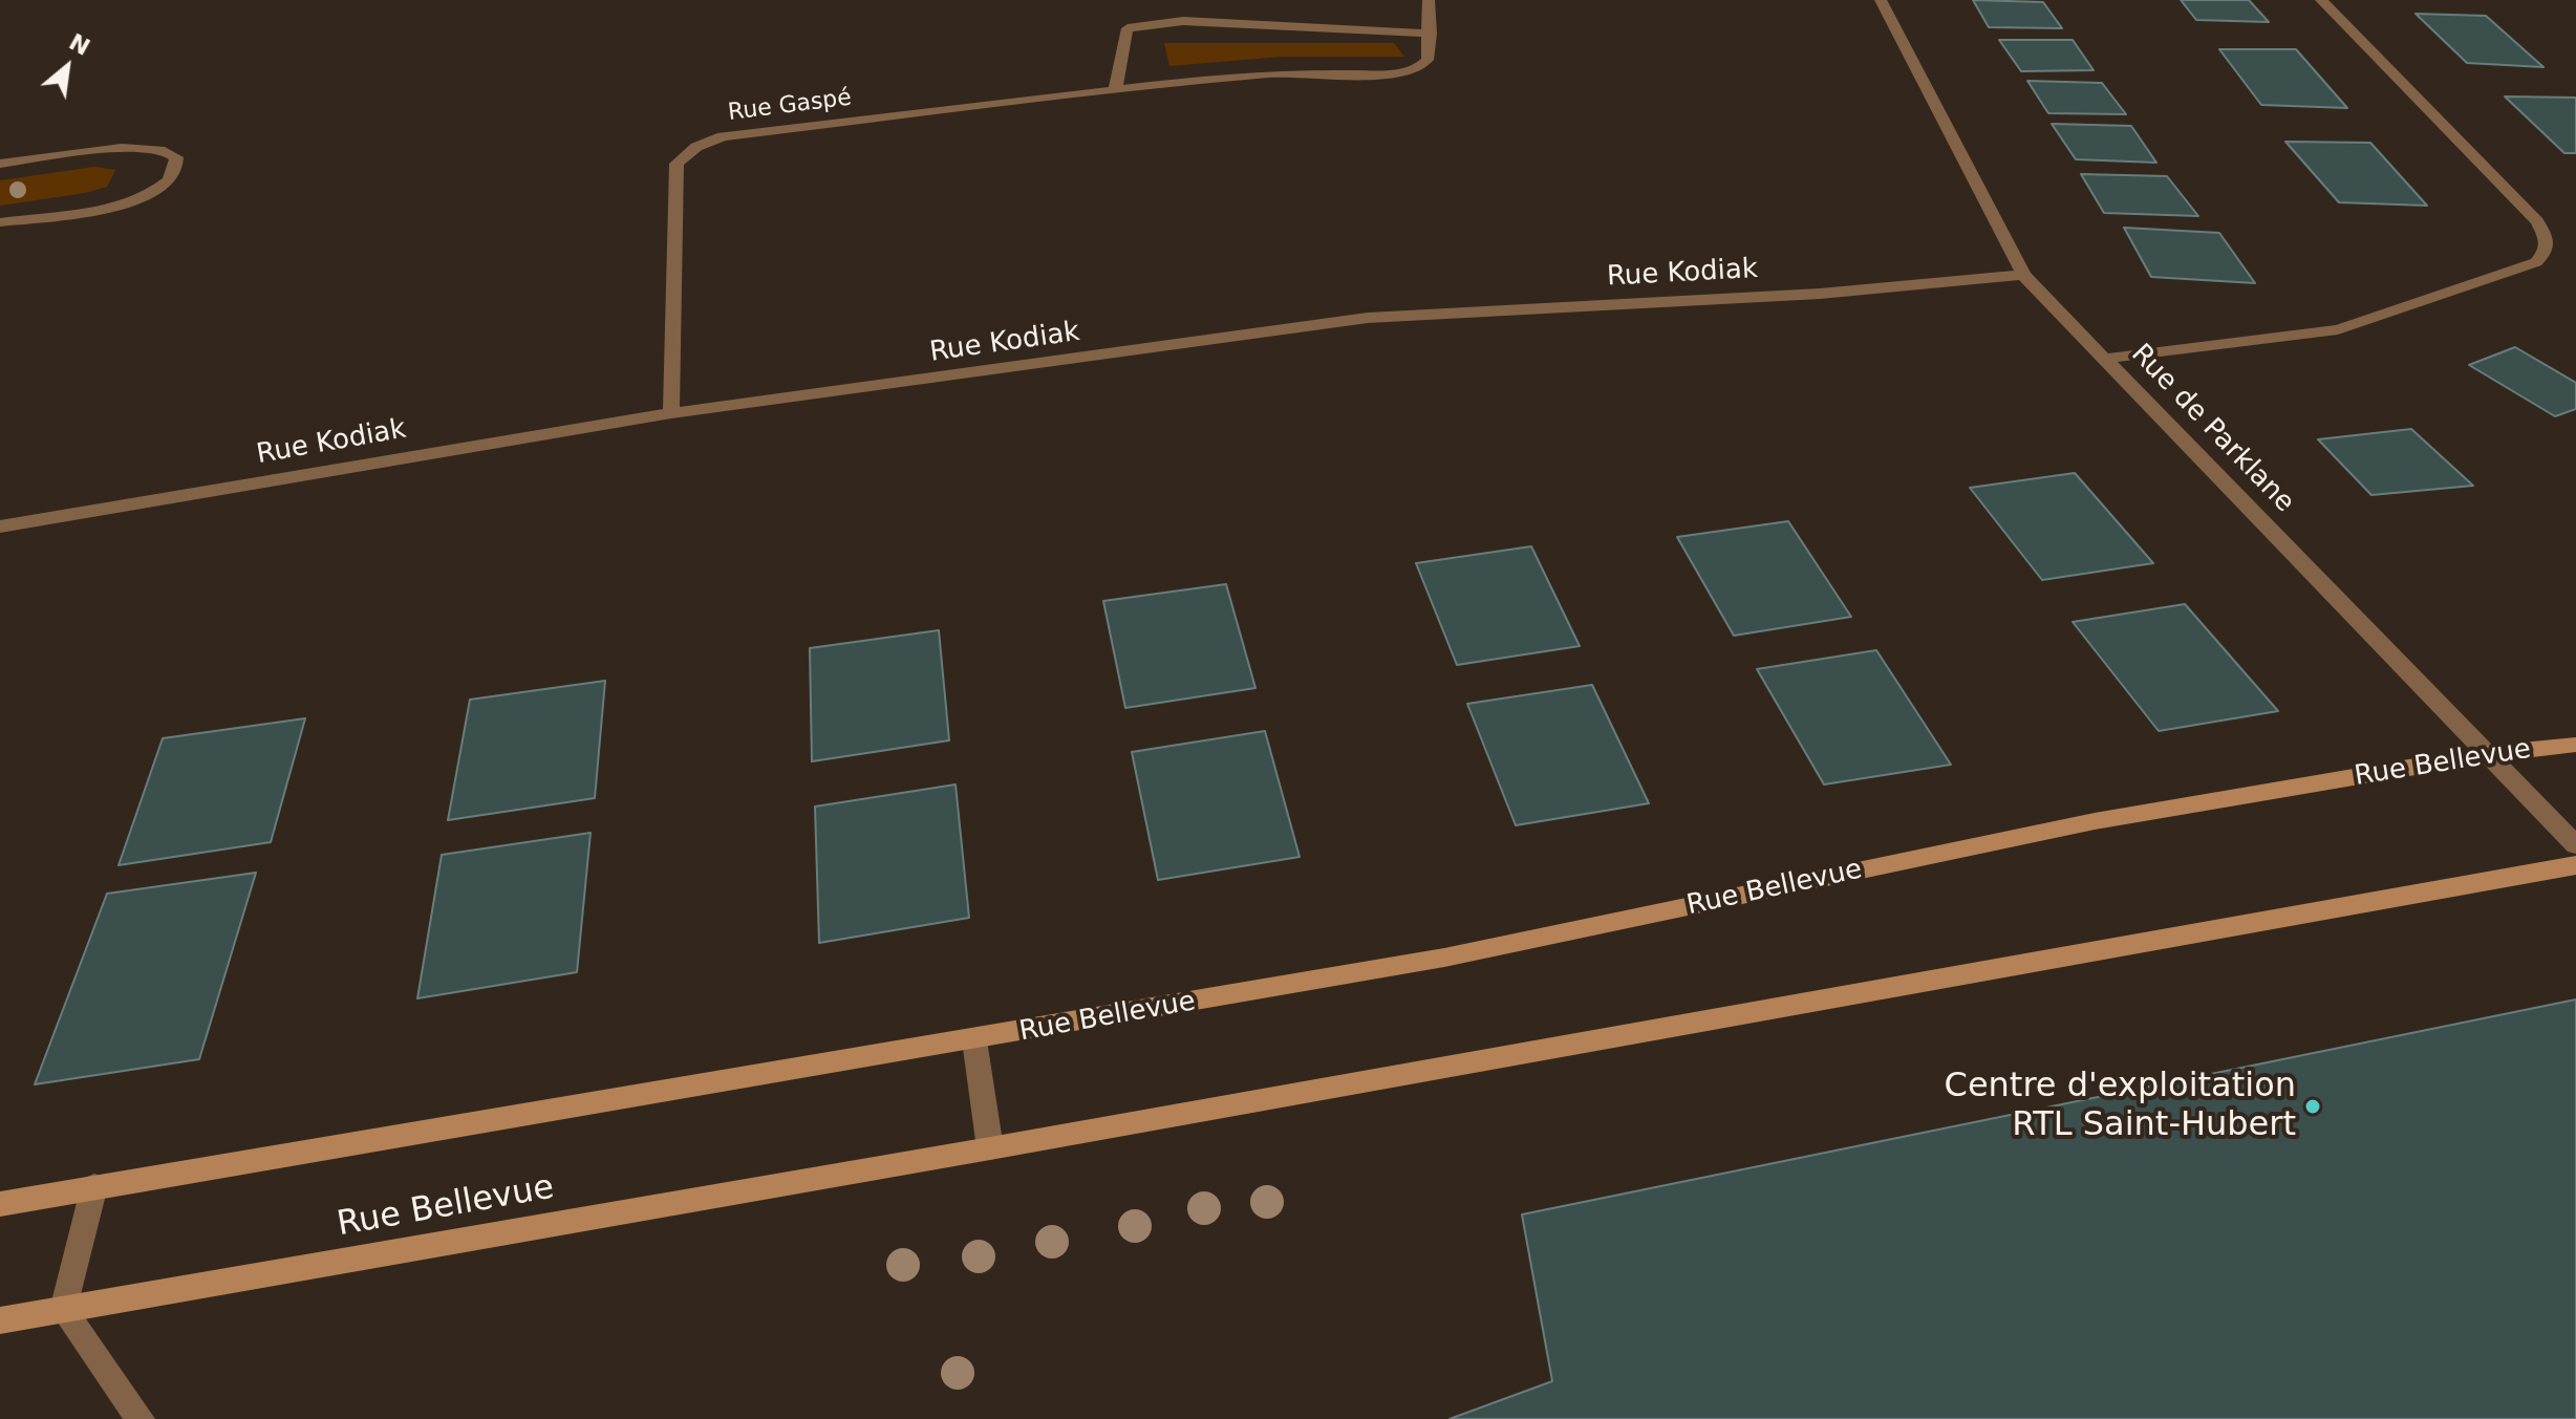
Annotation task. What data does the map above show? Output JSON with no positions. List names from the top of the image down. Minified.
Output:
{"streets":{"street":["Rue Gaspé","Rue Kodiak","Rue de Parklane","Rue Bellevue"]},"crossings":[["Rue Gaspé","Rue Kodiak"],["Rue Kodiak","Rue de Parklane"],["Rue de Parklane","Rue Bellevue"]],"places":["Centre d'exploitation RTL Saint-Hubert"],"north":"top right"}
